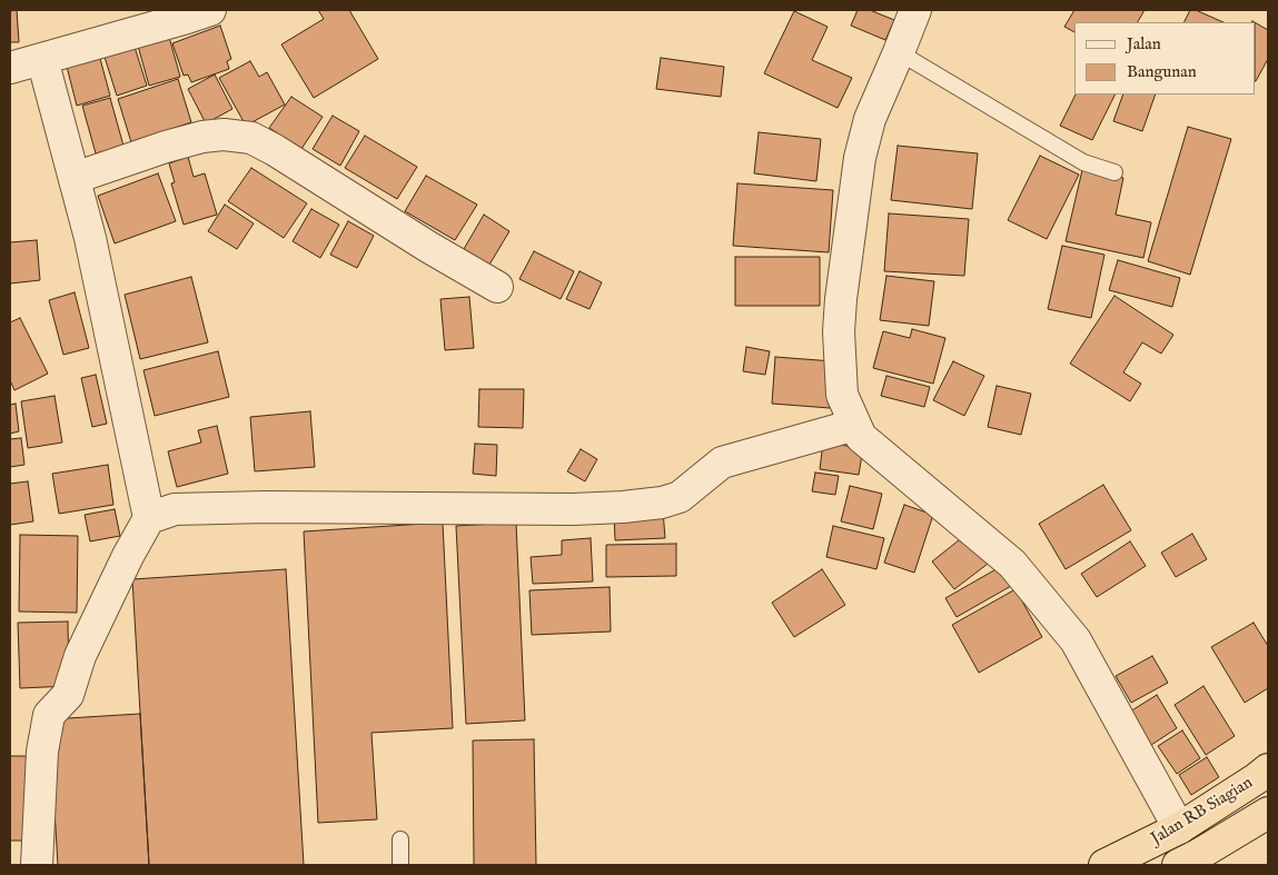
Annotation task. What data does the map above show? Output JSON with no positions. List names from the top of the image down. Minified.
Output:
{"streets":{"highway":["Jalan RB Siagian"]},"legend":["Jalan","Bangunan"]}
